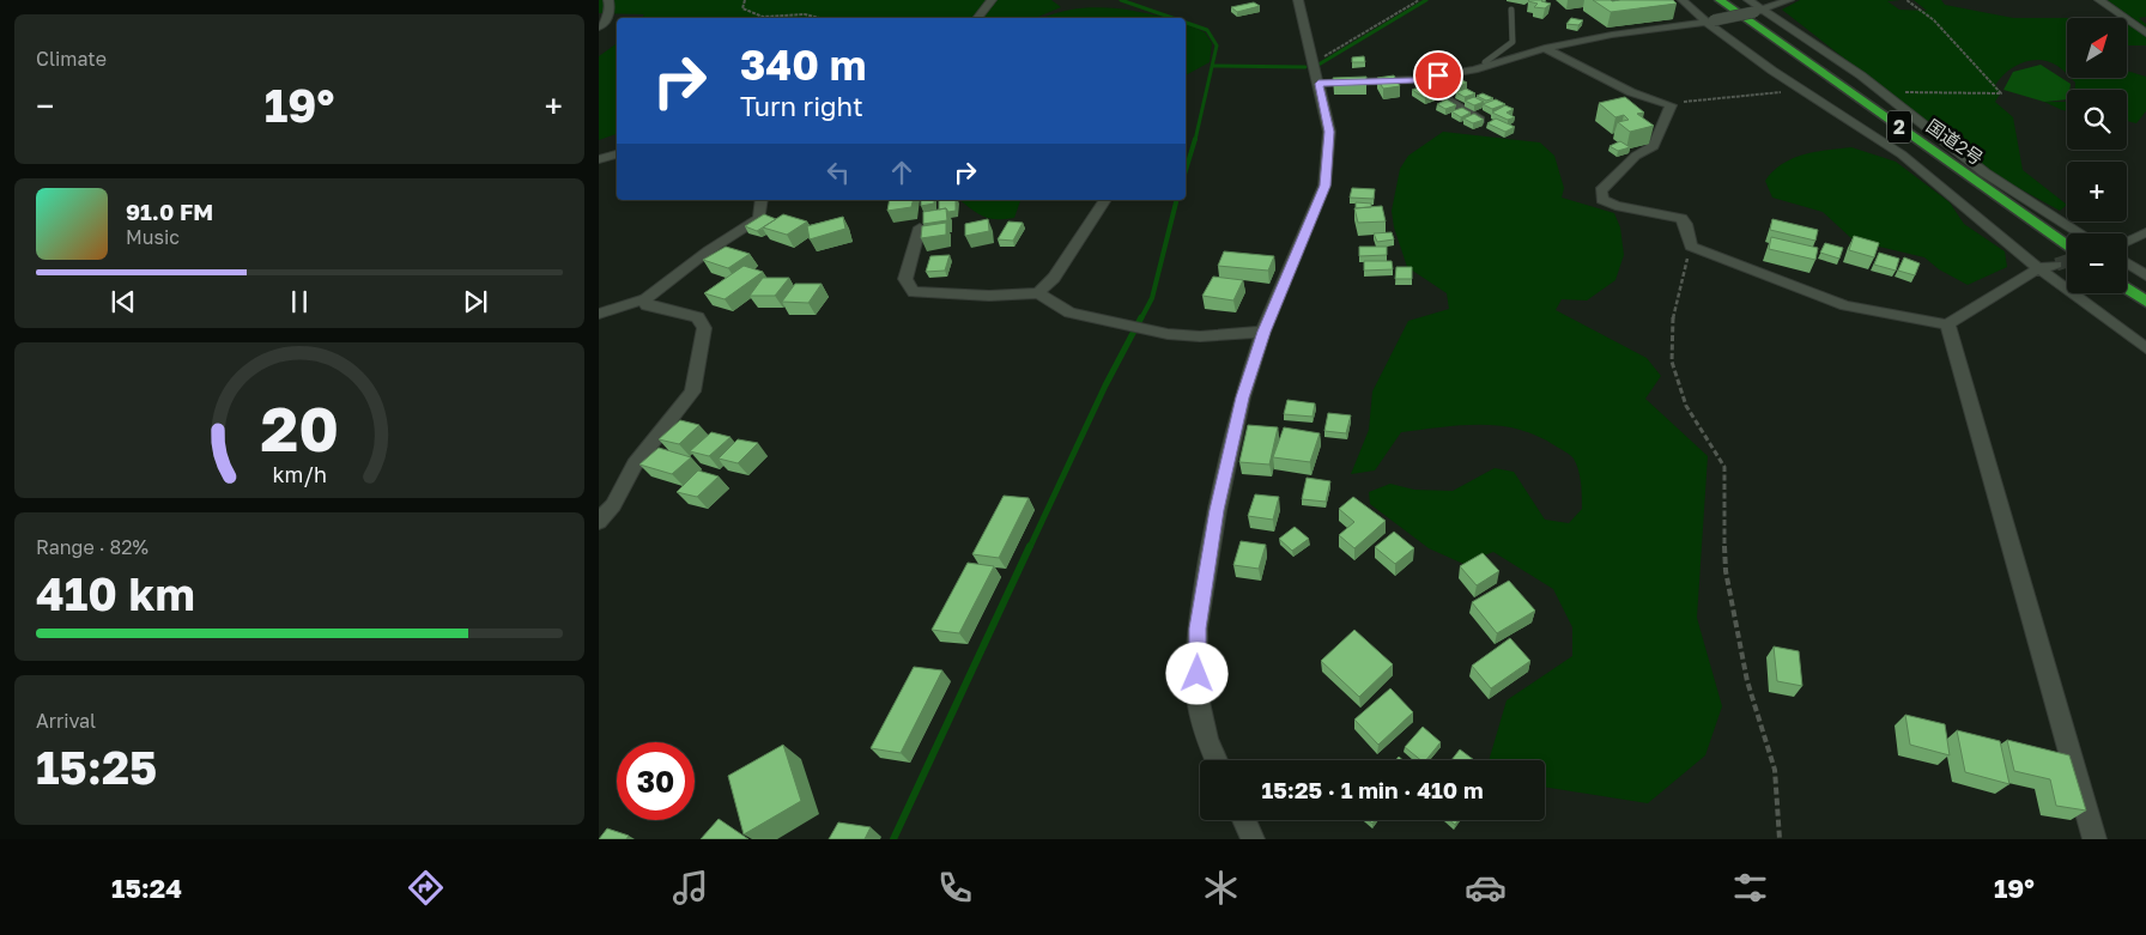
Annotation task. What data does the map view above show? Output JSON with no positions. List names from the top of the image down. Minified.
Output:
{"streets":{"highway":["2","国道2号"]},"north":"top right","page":{"tile":["Climate",["Range · 82%","410 km"],["Arrival","15:25"]],"map_buttons":["+","−"],"turn":["340 m","Turn right"],"heat":["−","19°","+"],"song":["91.0 FM","Music"],"limit":"30","trip":"15:25 · 1 min · 410 m","tabs":["15:24","19°"],"gauge":["20","km/h"]}}
